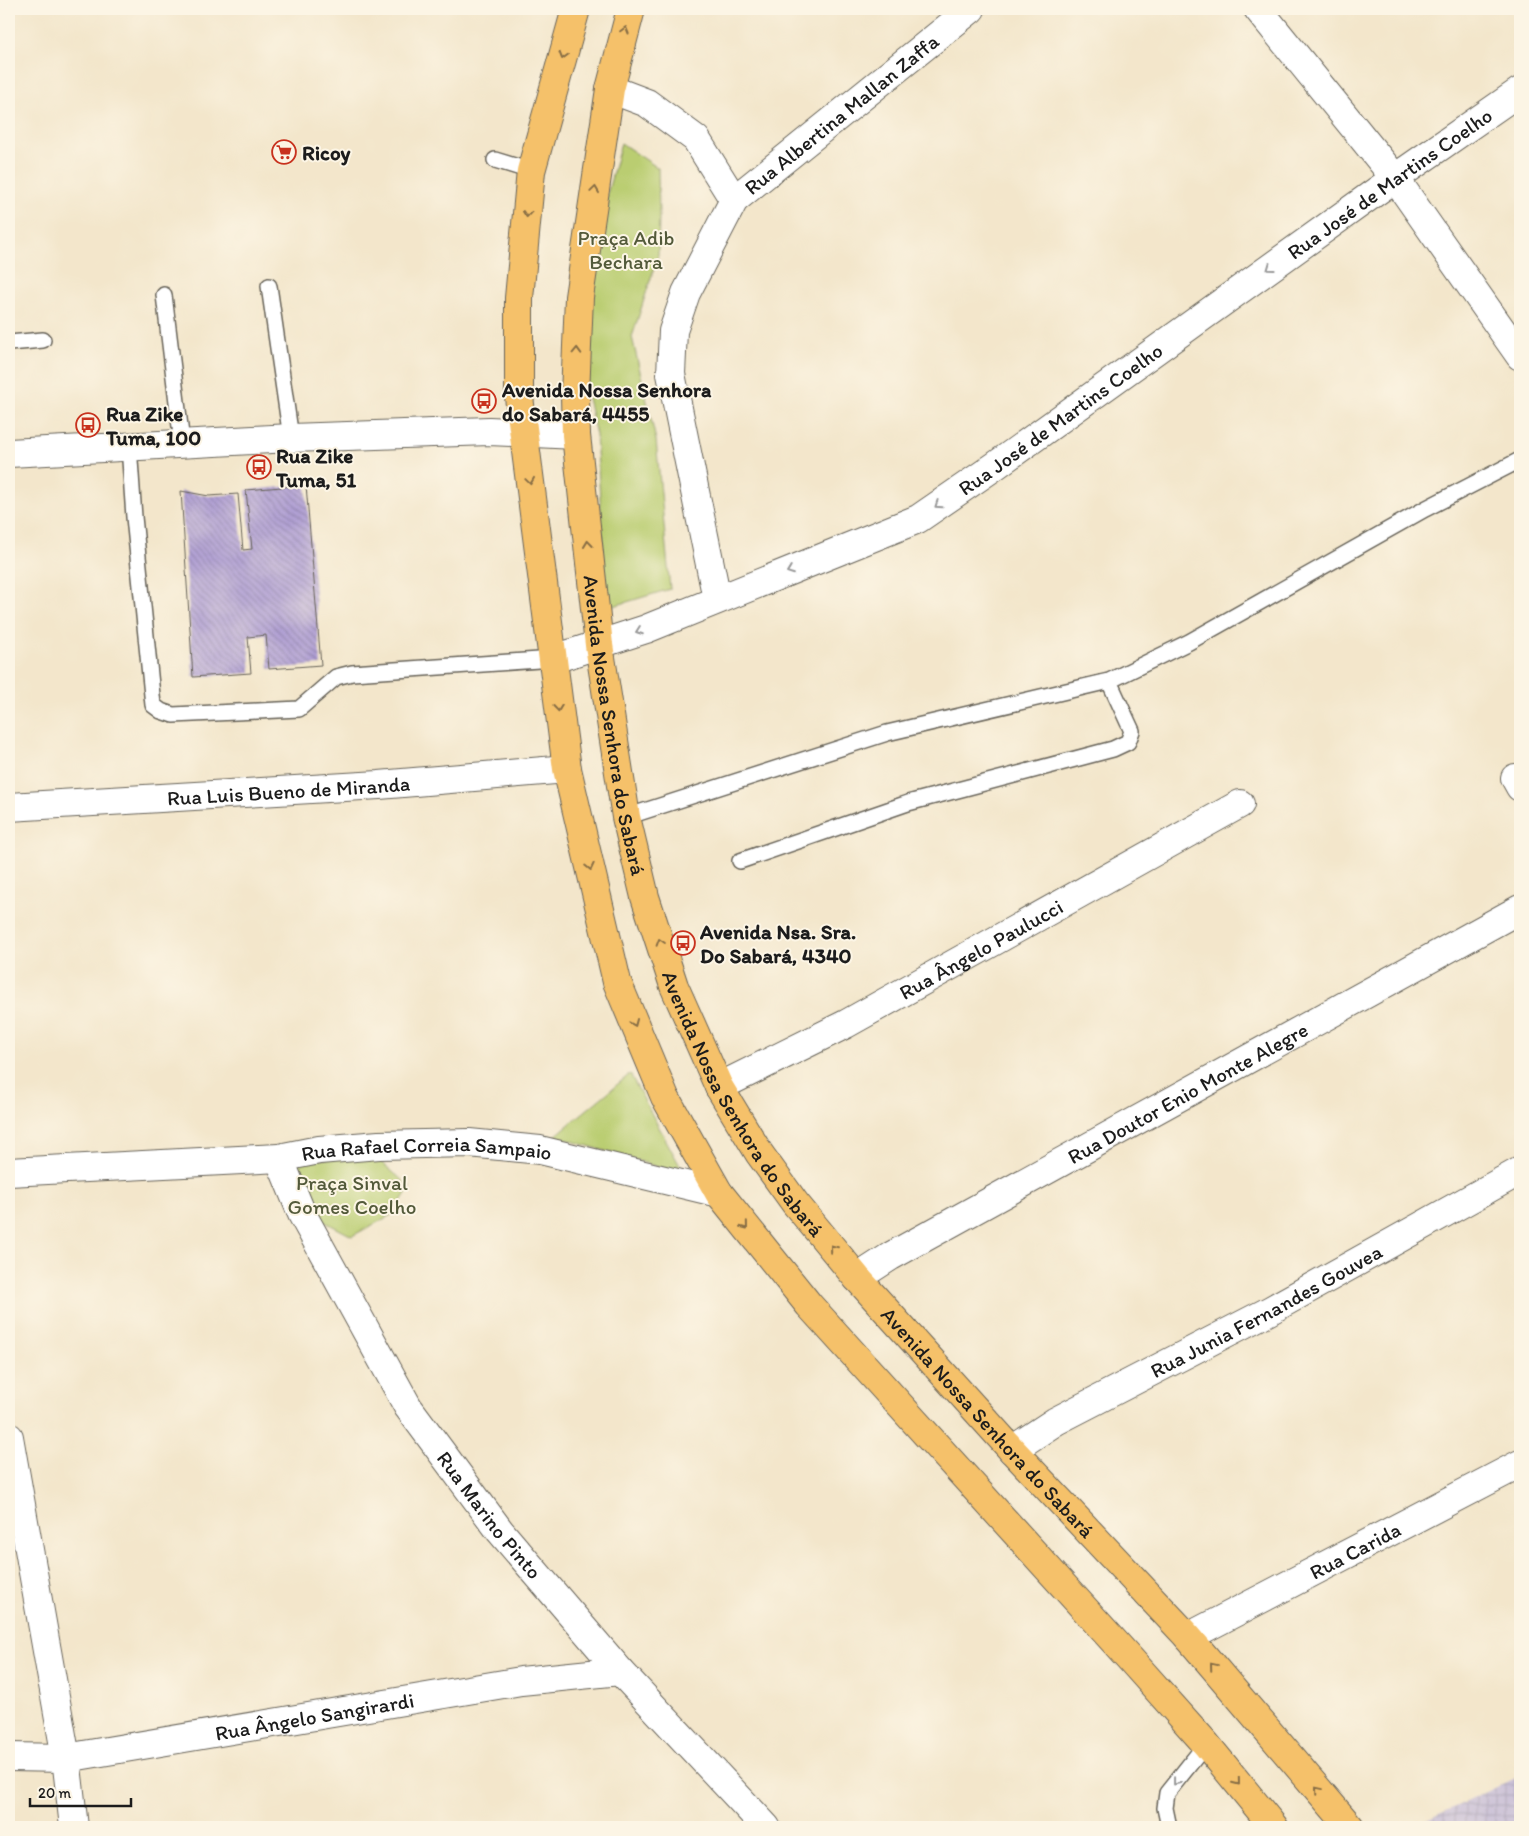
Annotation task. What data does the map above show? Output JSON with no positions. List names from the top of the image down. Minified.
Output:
{"streets":{"main road":["Avenida Nossa Senhora do Sabará"],"street":["Rua Albertina Mallan Zaffa","Rua José de Martins Coelho","Rua Luis Bueno de Miranda","Rua Ângelo Paulucci","Rua Doutor Enio Monte Alegre","Rua Rafael Correia Sampaio","Rua Junia Fernandes Gouvea","Rua Marino Pinto","Rua Carida","Rua Ângelo Sangirardi"]},"crossings":[["Rua José de Martins Coelho","Avenida Nossa Senhora do Sabará"],["Avenida Nossa Senhora do Sabará","Rua Ângelo Paulucci"],["Avenida Nossa Senhora do Sabará","Rua Doutor Enio Monte Alegre"],["Avenida Nossa Senhora do Sabará","Rua Junia Fernandes Gouvea"],["Avenida Nossa Senhora do Sabará","Rua Carida"],["Rua Rafael Correia Sampaio","Rua Marino Pinto"],["Rua Marino Pinto","Rua Ângelo Sangirardi"]],"one_way":["Rua José de Martins Coelho"],"parks":["Praça Adib Bechara","Praça Sinval Gomes Coelho"],"places":{"supermarket":["Ricoy"],"bus stop":["Avenida Nossa Senhora do Sabará, 4455","Rua Zike Tuma, 100","Rua Zike Tuma, 51","Avenida Nsa. Sra. Do Sabará, 4340"]},"scale_bar":"20 m"}
